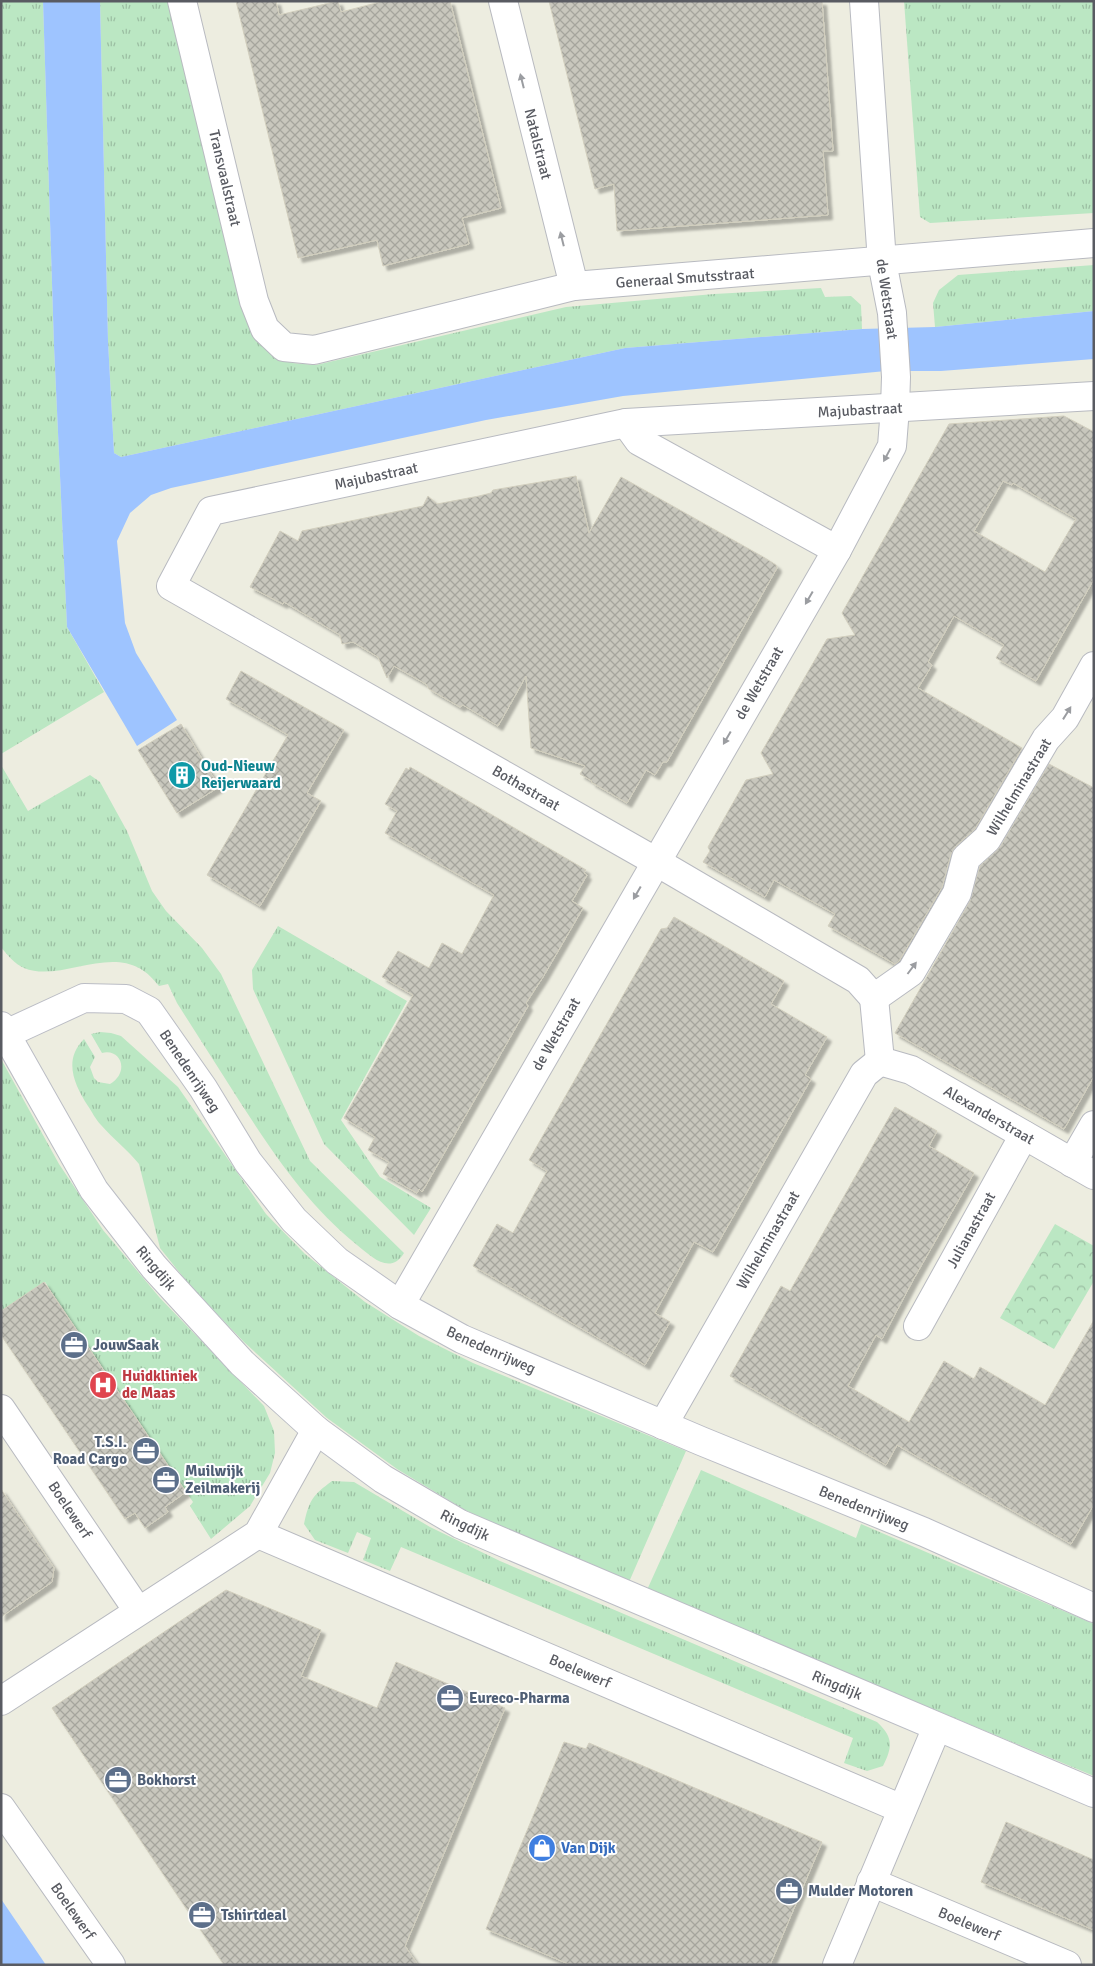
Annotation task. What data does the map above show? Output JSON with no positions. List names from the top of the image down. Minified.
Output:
{"streets":{"street":["Natalstraat","Transvaalstraat","Generaal Smutsstraat","de Wetstraat","Majubastraat","Wilhelminastraat","Bothastraat","Benedenrijweg","Alexanderstraat","Julianastraat","Ringdijk","Boelewerf"]},"crossings":[["Natalstraat","Generaal Smutsstraat"],["Transvaalstraat","Generaal Smutsstraat"],["Generaal Smutsstraat","de Wetstraat"],["de Wetstraat","Majubastraat"],["de Wetstraat","Bothastraat"],["de Wetstraat","Benedenrijweg"],["Majubastraat","Bothastraat"],["Wilhelminastraat","Bothastraat"],["Wilhelminastraat","Benedenrijweg"],["Wilhelminastraat","Alexanderstraat"],["Benedenrijweg","Ringdijk"],["Alexanderstraat","Julianastraat"]],"one_way":["Natalstraat","de Wetstraat","Wilhelminastraat"],"places":{"building":["Oud-Nieuw Reijerwaard"],"office":["JouwSaak","T.S.I. Road Cargo","Muilwijk Zeilmakerij","Eureco-Pharma","Bokhorst","Mulder Motoren","Tshirtdeal"],"hospital":["Huidkliniek de Maas"],"shop":["Van Dijk"]}}
